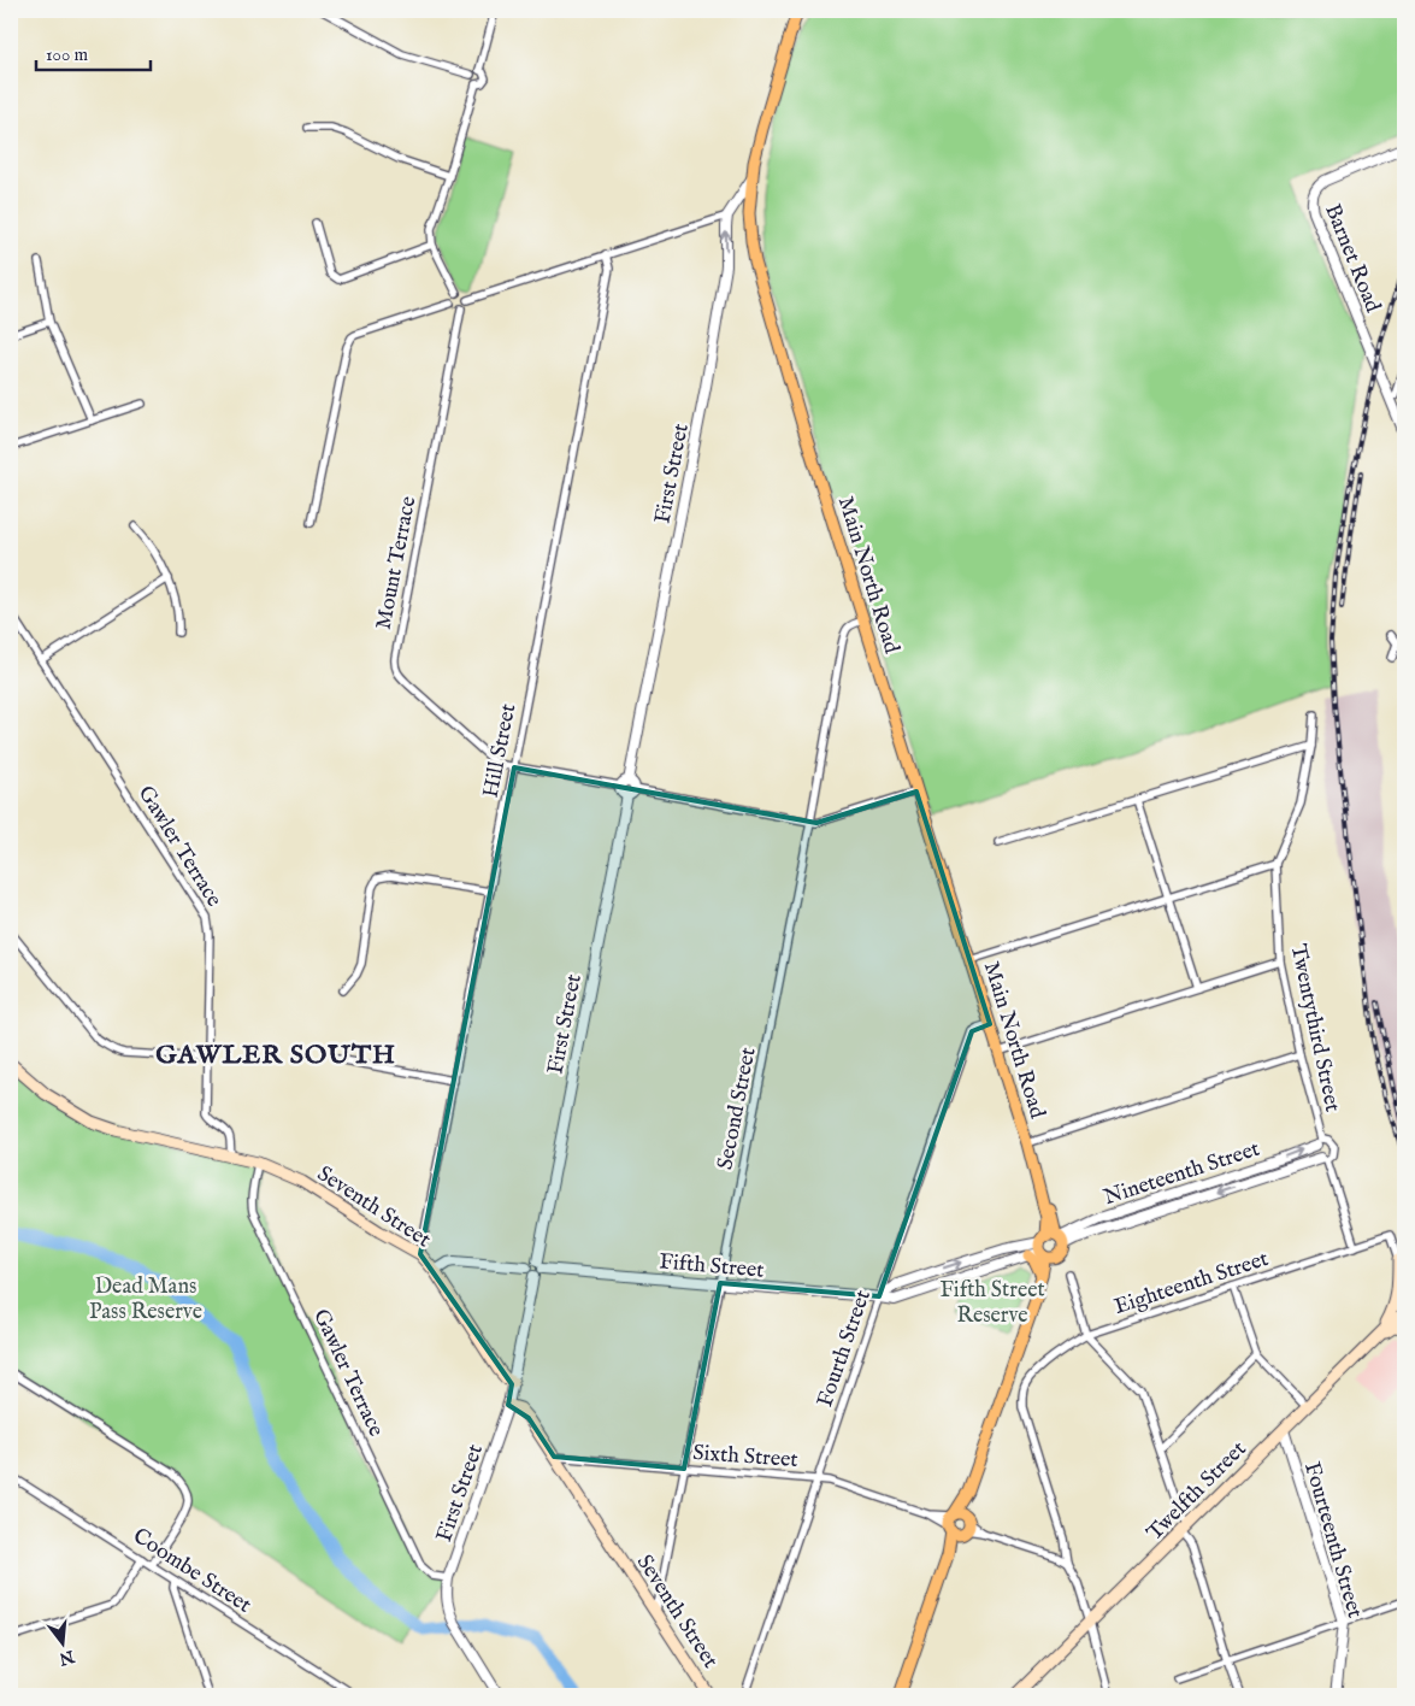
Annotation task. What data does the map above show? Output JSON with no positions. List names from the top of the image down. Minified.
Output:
{"streets":{"main road":["Main North Road","Seventh Street","Twelfth Street"],"street":["Barnet Road","First Street","Mount Terrace","Hill Street","Gawler Terrace","Twentythird Street","Second Street","Nineteenth Street","Fifth Street","Eighteenth Street","Fourth Street","Sixth Street","Fourteenth Street","Coombe Street"]},"crossings":[["First Street","Gawler Terrace"],["First Street","Seventh Street"],["First Street","Fifth Street"],["Mount Terrace","Hill Street"],["Main North Road","Second Street"],["Main North Road","Fourth Street"],["Hill Street","Seventh Street"],["Gawler Terrace","Seventh Street"],["Twentythird Street","Nineteenth Street"],["Second Street","Seventh Street"],["Second Street","Fifth Street"],["Second Street","Sixth Street"],["Seventh Street","Sixth Street"],["Fifth Street","Fourth Street"],["Fourth Street","Sixth Street"],["Twelfth Street","Fourteenth Street"]],"one_way":["First Street"],"districts":["GAWLER SOUTH"],"parks":["Dead Mans Pass Reserve","Fifth Street Reserve"],"scale_bar":"100 m","north":"bottom"}
